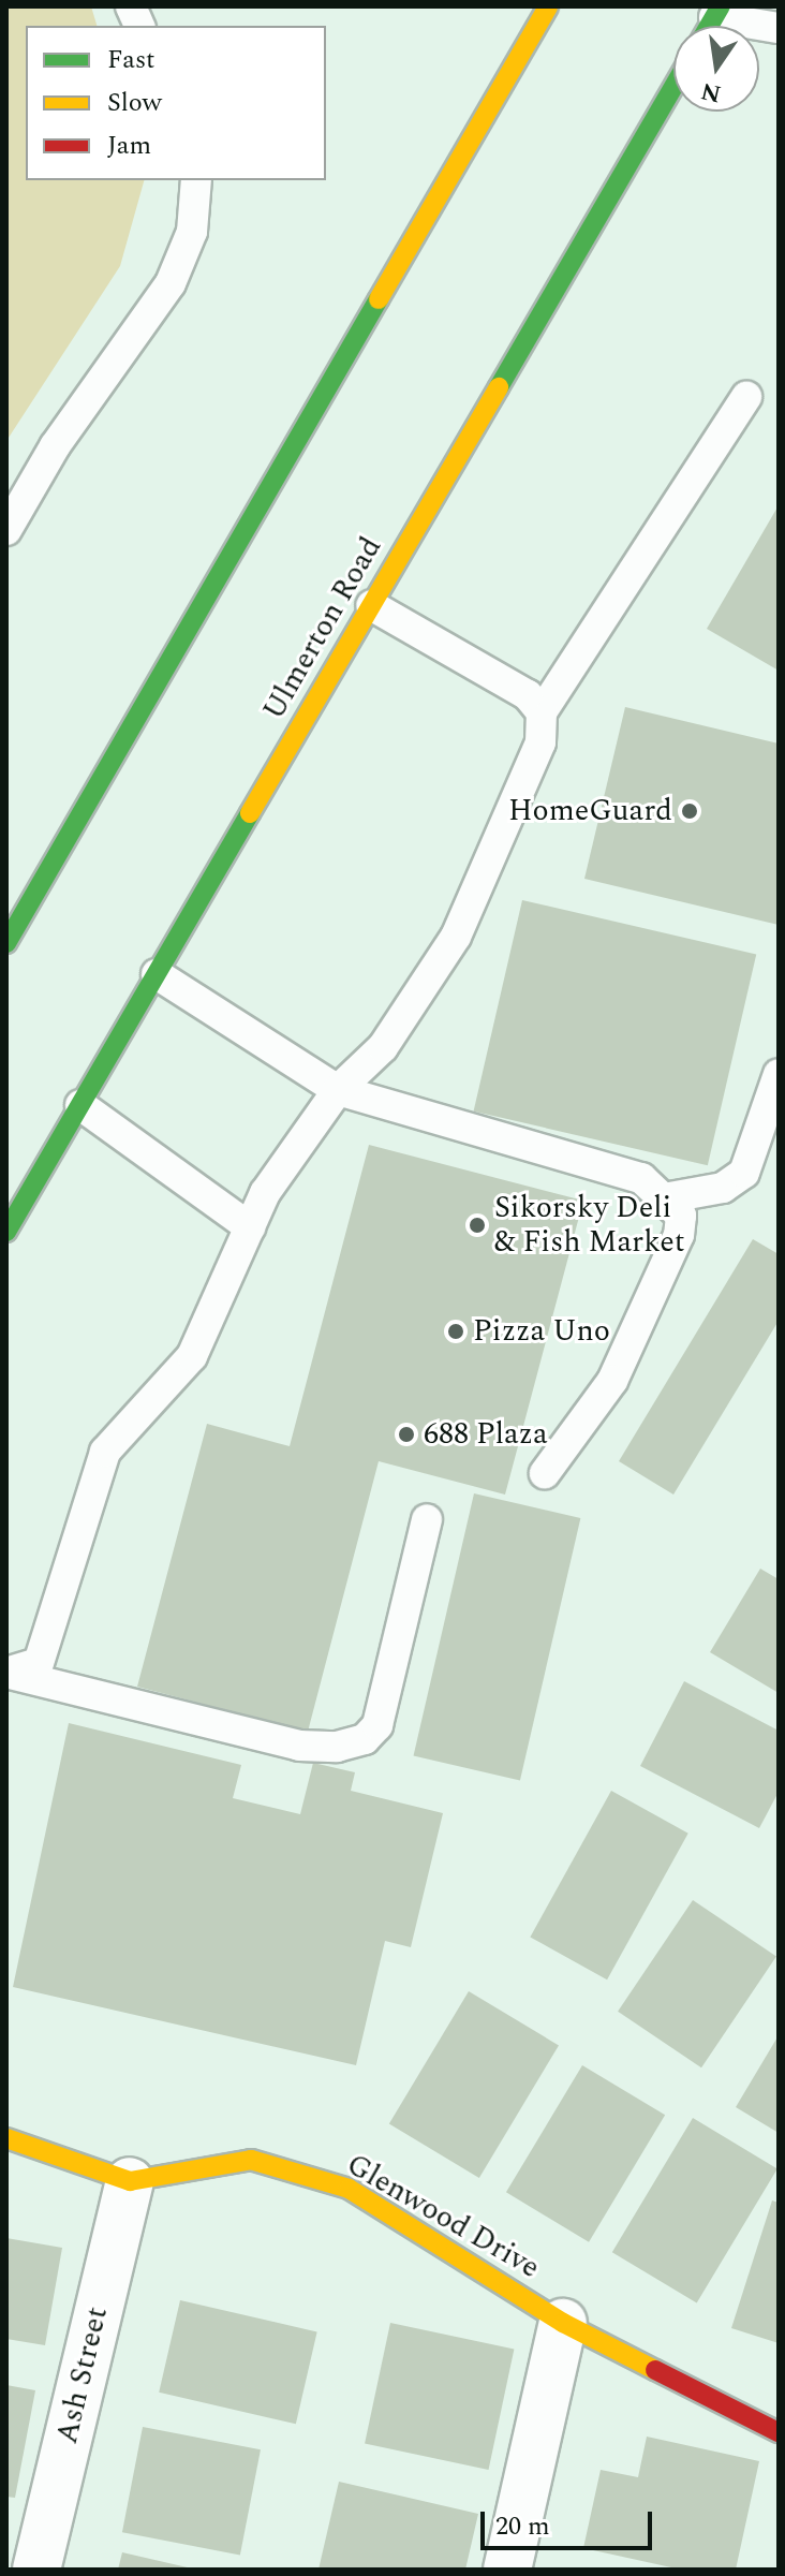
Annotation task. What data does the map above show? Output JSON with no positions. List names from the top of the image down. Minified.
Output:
{"streets":{"main road":["Ulmerton Road","Glenwood Drive"],"street":["Ash Street"]},"crossings":[["Glenwood Drive","Ash Street"]],"places":["HomeGuard","Sikorsky Deli & Fish Market","Pizza Uno","688 Plaza"],"legend":["Fast","Slow","Jam"],"scale_bar":"20 m","north":"bottom"}
